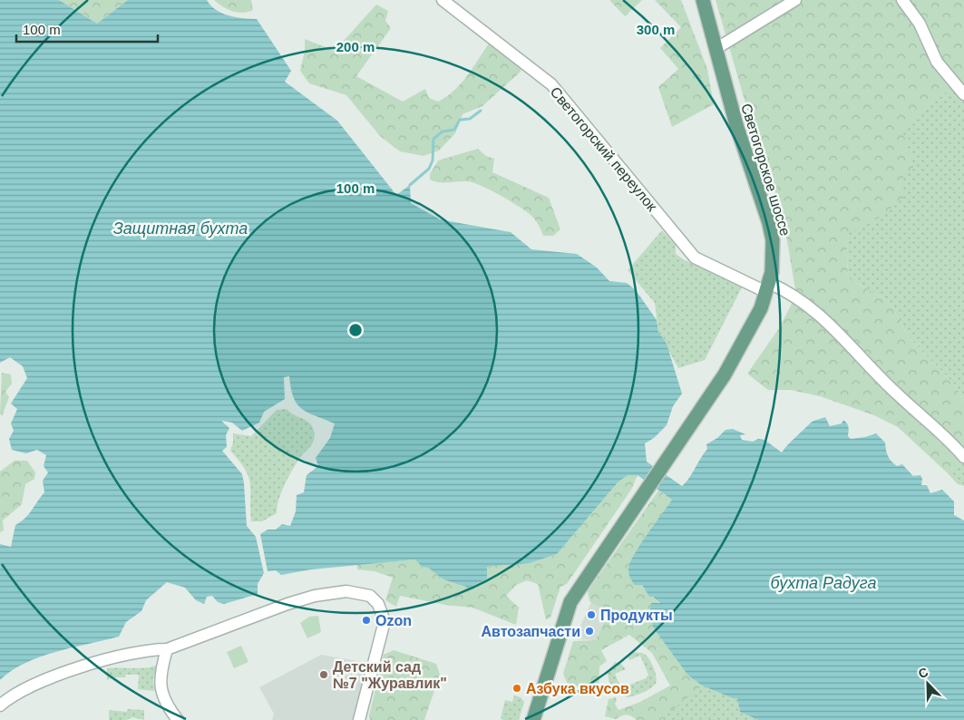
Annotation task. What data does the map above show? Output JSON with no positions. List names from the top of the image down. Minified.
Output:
{"streets":{"main road":["Светогорское шоссе"],"street":["Светогорский переулок"]},"crossings":[["Светогорский переулок","Светогорское шоссе"]],"water":["Защитная бухта","бухта Радуга"],"places":["Продукты","Ozon","Автозапчасти","Детский сад №7 \"Журавлик\"","Азбука вкусов"],"scale_bar":"100 m","north":"top left","rings":["300 m","200 m","100 m"]}
